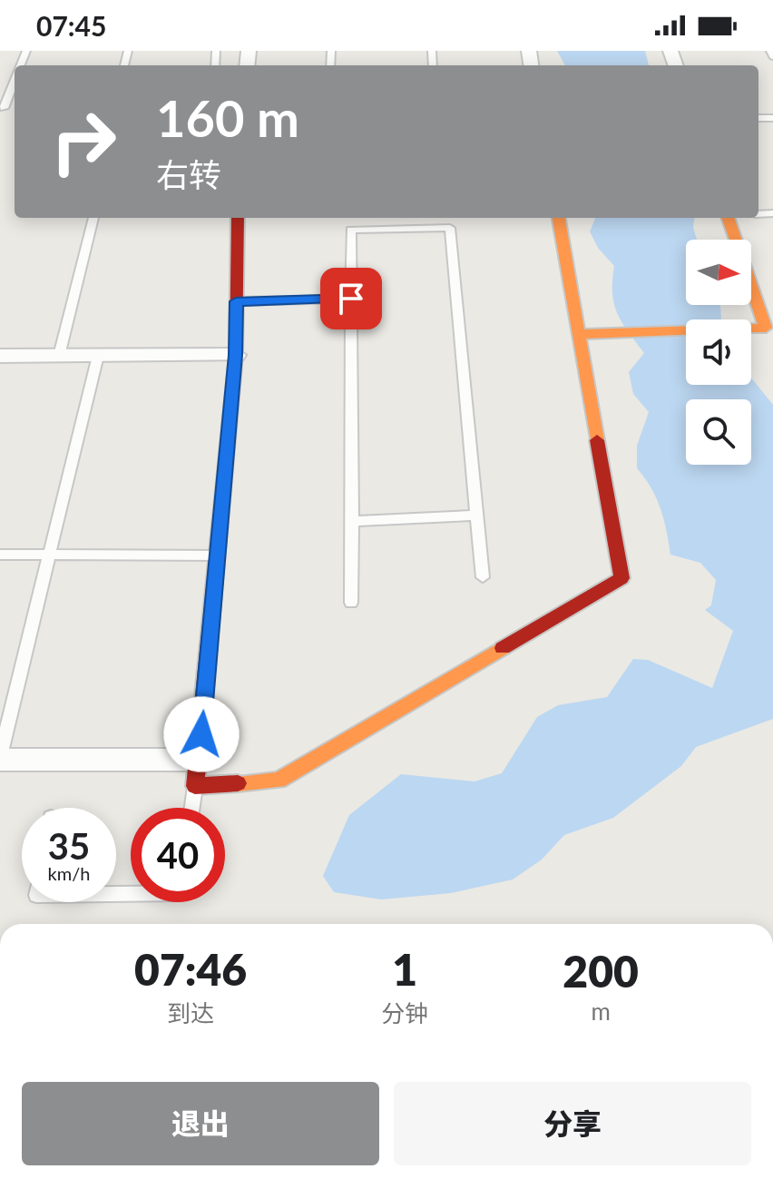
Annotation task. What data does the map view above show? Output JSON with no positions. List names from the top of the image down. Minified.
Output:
{"north":"right","page":{"status":"07:45","turn":["160 m","右转"],"speed":"35 km/h","limit":"40","eta":["07:46","到达","1","分钟","200","m"],"buttons":["退出","分享"]}}
